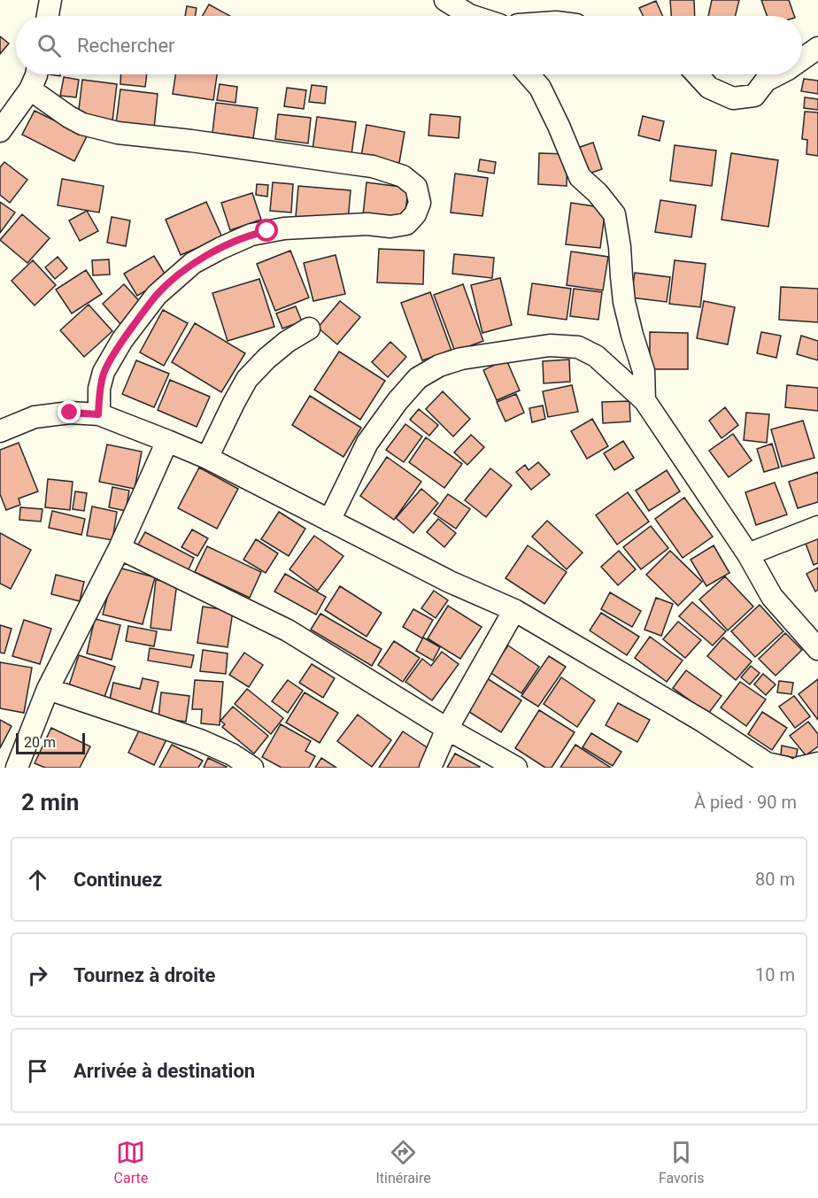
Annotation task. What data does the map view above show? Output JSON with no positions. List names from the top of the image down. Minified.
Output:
{"scale_bar":"20 m","page":{"search":"Rechercher","scale":"20 m","heading":["2 min","À pied · 90 m"],"list":[["Continuez","80 m"],["Tournez à droite","10 m"],"Arrivée à destination"],"nav":["Carte","Itinéraire","Favoris"]}}
